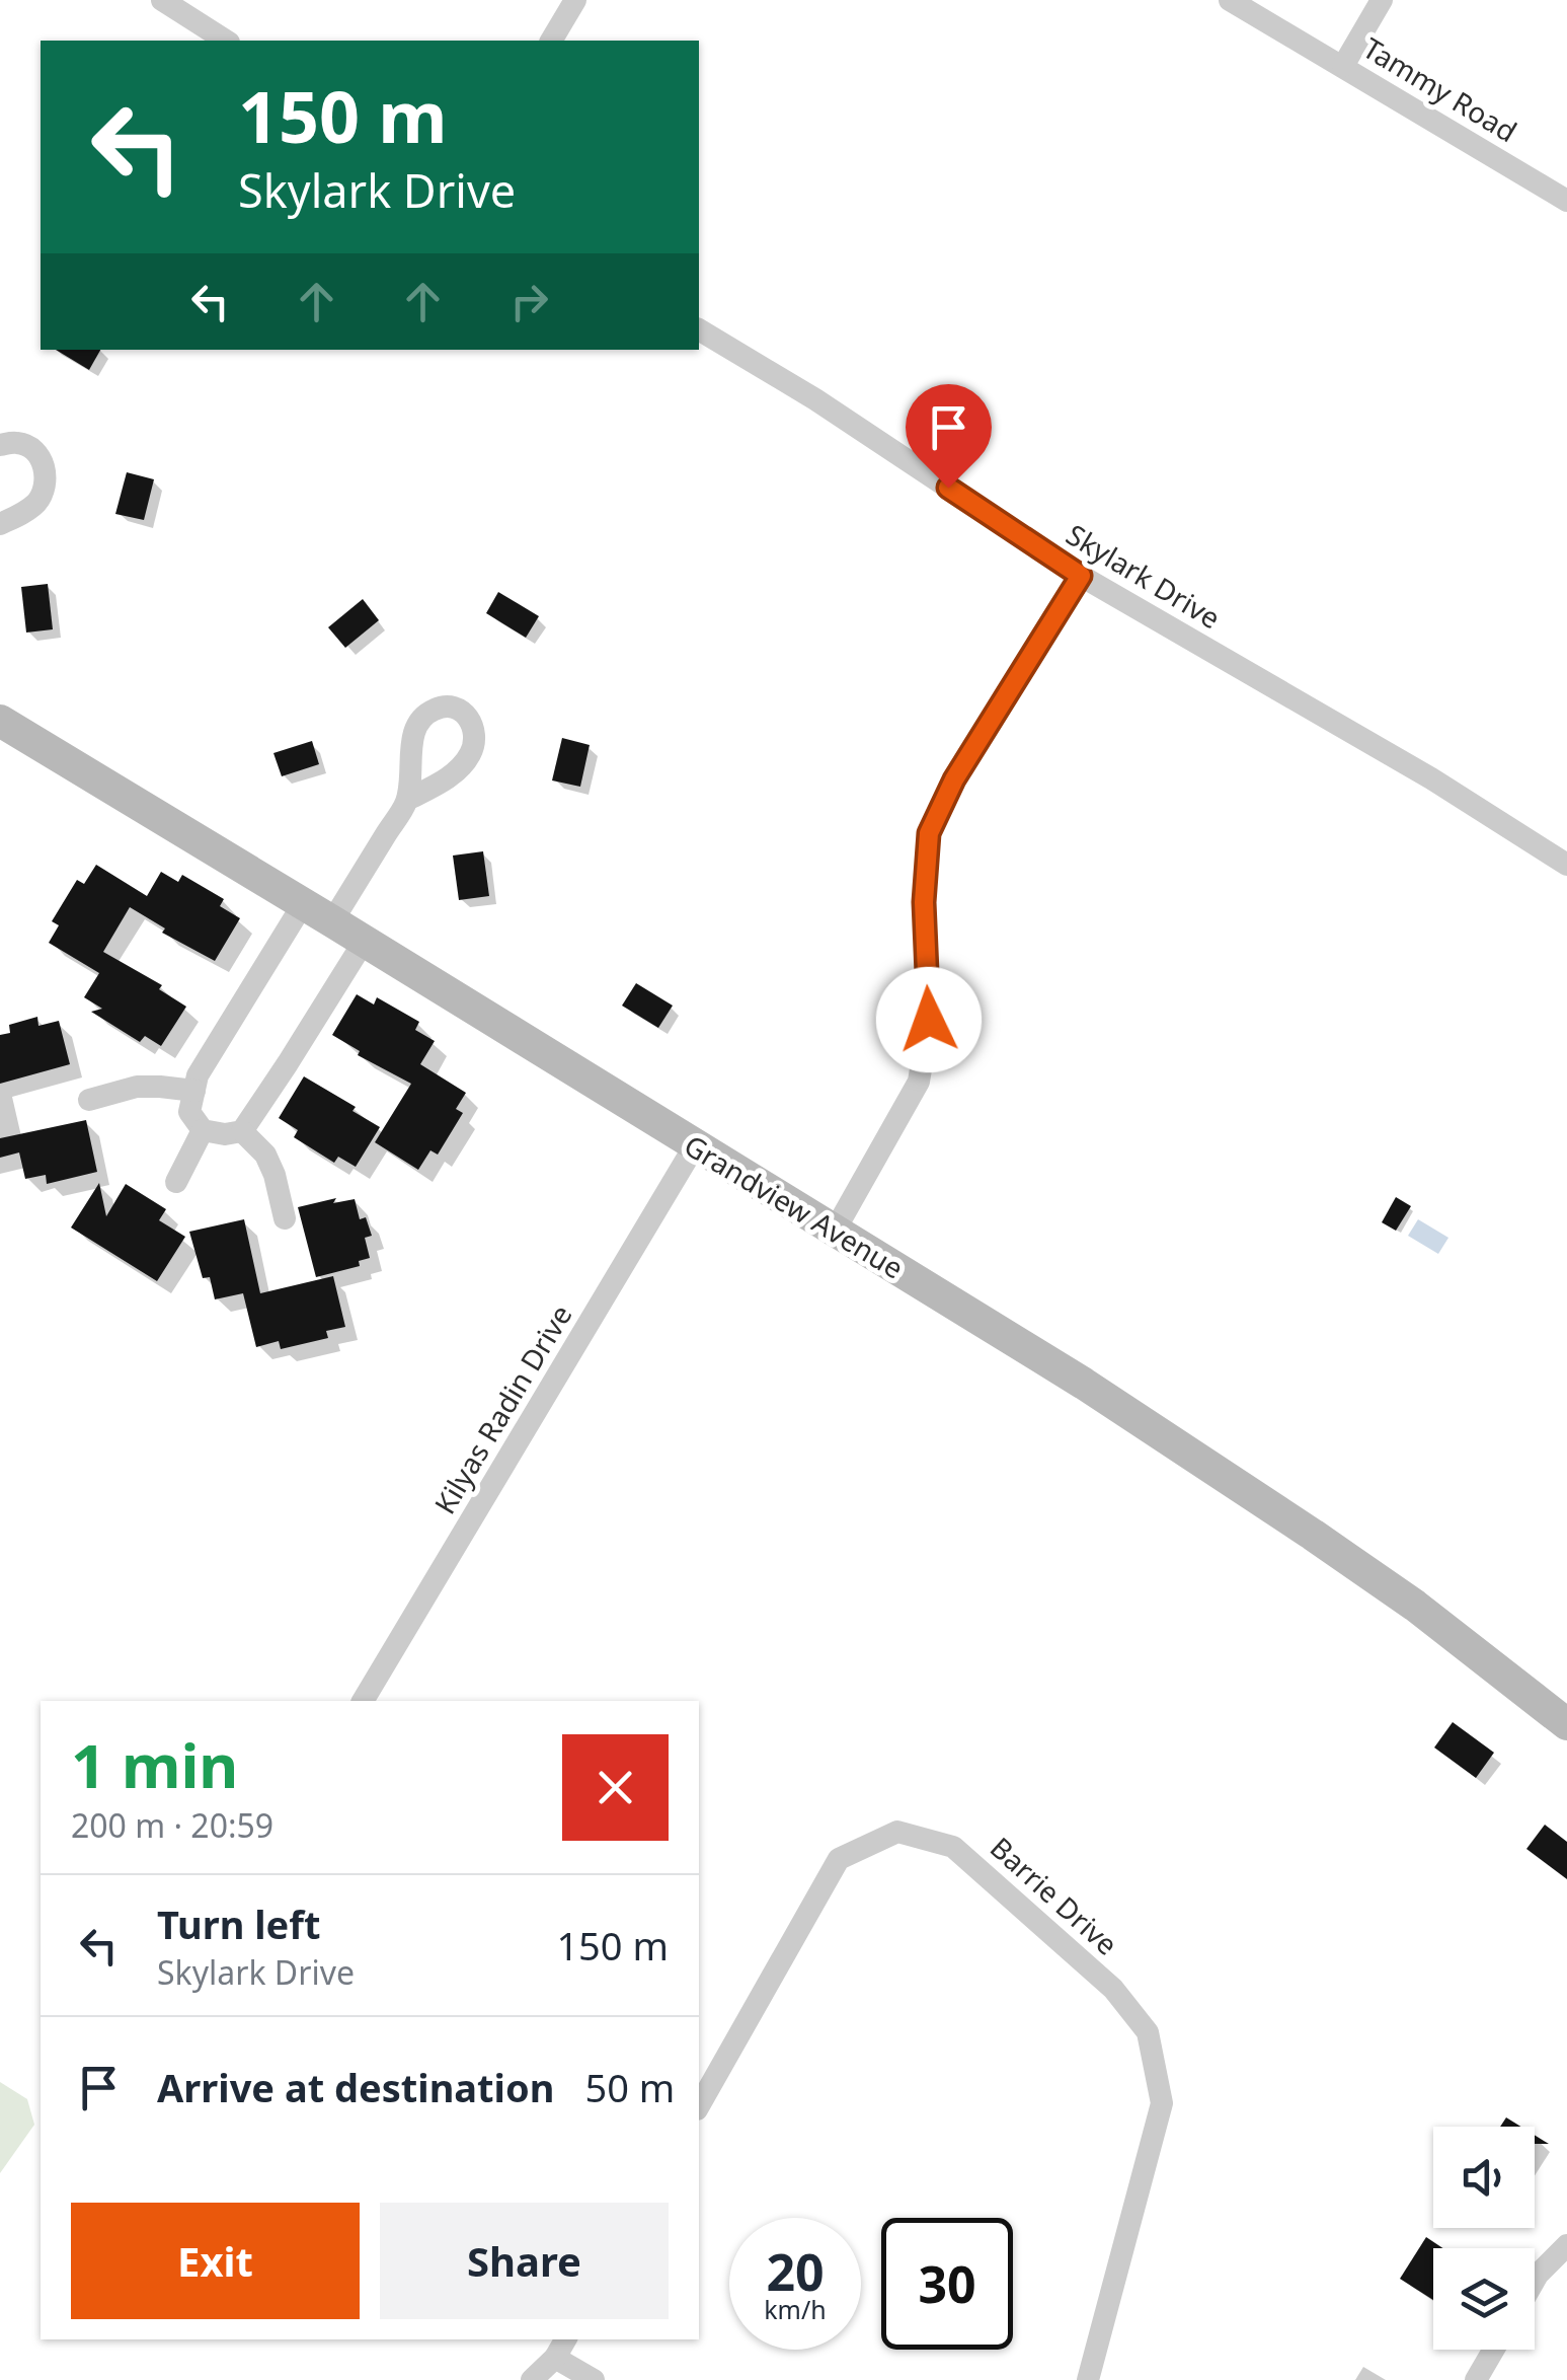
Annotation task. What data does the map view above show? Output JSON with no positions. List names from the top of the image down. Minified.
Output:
{"streets":{"street":["Tammy Road","Skylark Drive","Grandview Avenue","Kilyas Radin Drive","Barrie Drive"]},"crossings":[["Grandview Avenue","Kilyas Radin Drive"]],"page":{"turn":["150 m","Skylark Drive"],"heading":["1 min","200 m · 20:59"],"list":[{"name":"Turn left","note":"Skylark Drive","value":"150 m"},{"name":"Arrive at destination","value":"50 m"}],"buttons":["Exit","Share"],"speed":"20 km/h","limit":"30"}}
